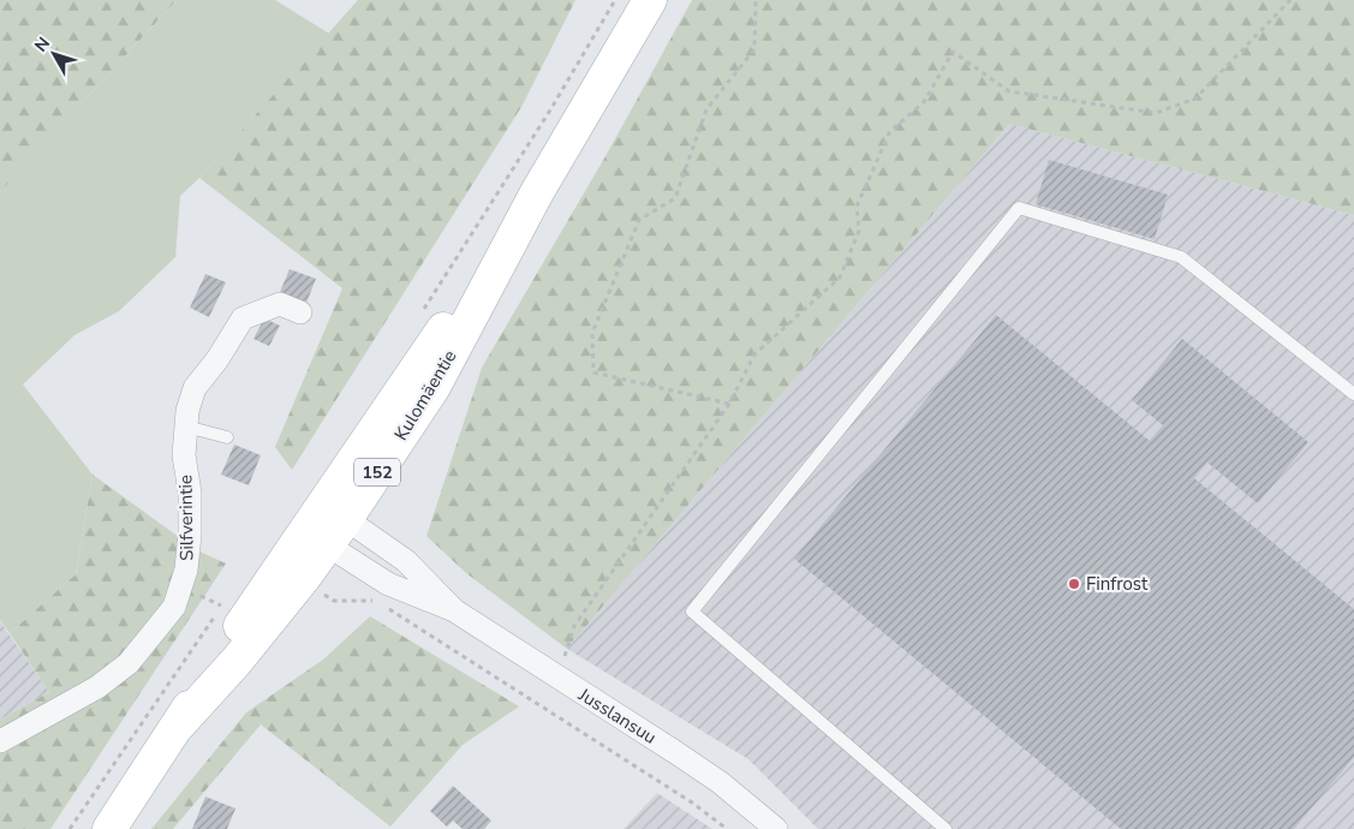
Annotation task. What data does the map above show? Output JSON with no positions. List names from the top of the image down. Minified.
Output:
{"streets":{"main road":["Kulomäentie","152"],"street":["Silfverintie","Jusslansuu"]},"crossings":[["Kulomäentie","Jusslansuu"]],"places":["Finfrost"],"north":"top left"}
